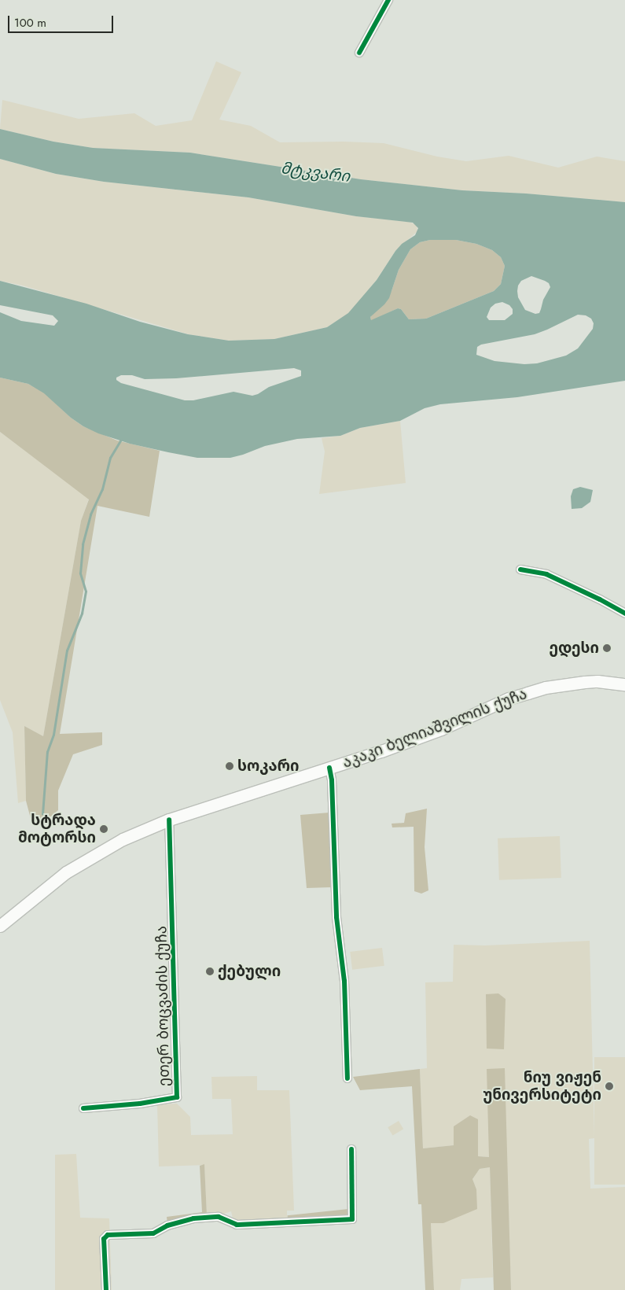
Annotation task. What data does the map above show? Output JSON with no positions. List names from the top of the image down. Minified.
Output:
{"streets":{"main road":["აკაკი ბელიაშვილის ქუჩა"],"street":["ეთერ ბოცვაძის ქუჩა"]},"crossings":[["აკაკი ბელიაშვილის ქუჩა","ეთერ ბოცვაძის ქუჩა"]],"water":["მტკვარი"],"places":["ედესი","სოკარი","სტრადა მოტორსი","ქებული","ნიუ ვიჟენ უნივერსიტეტი"],"scale_bar":"100 m"}
